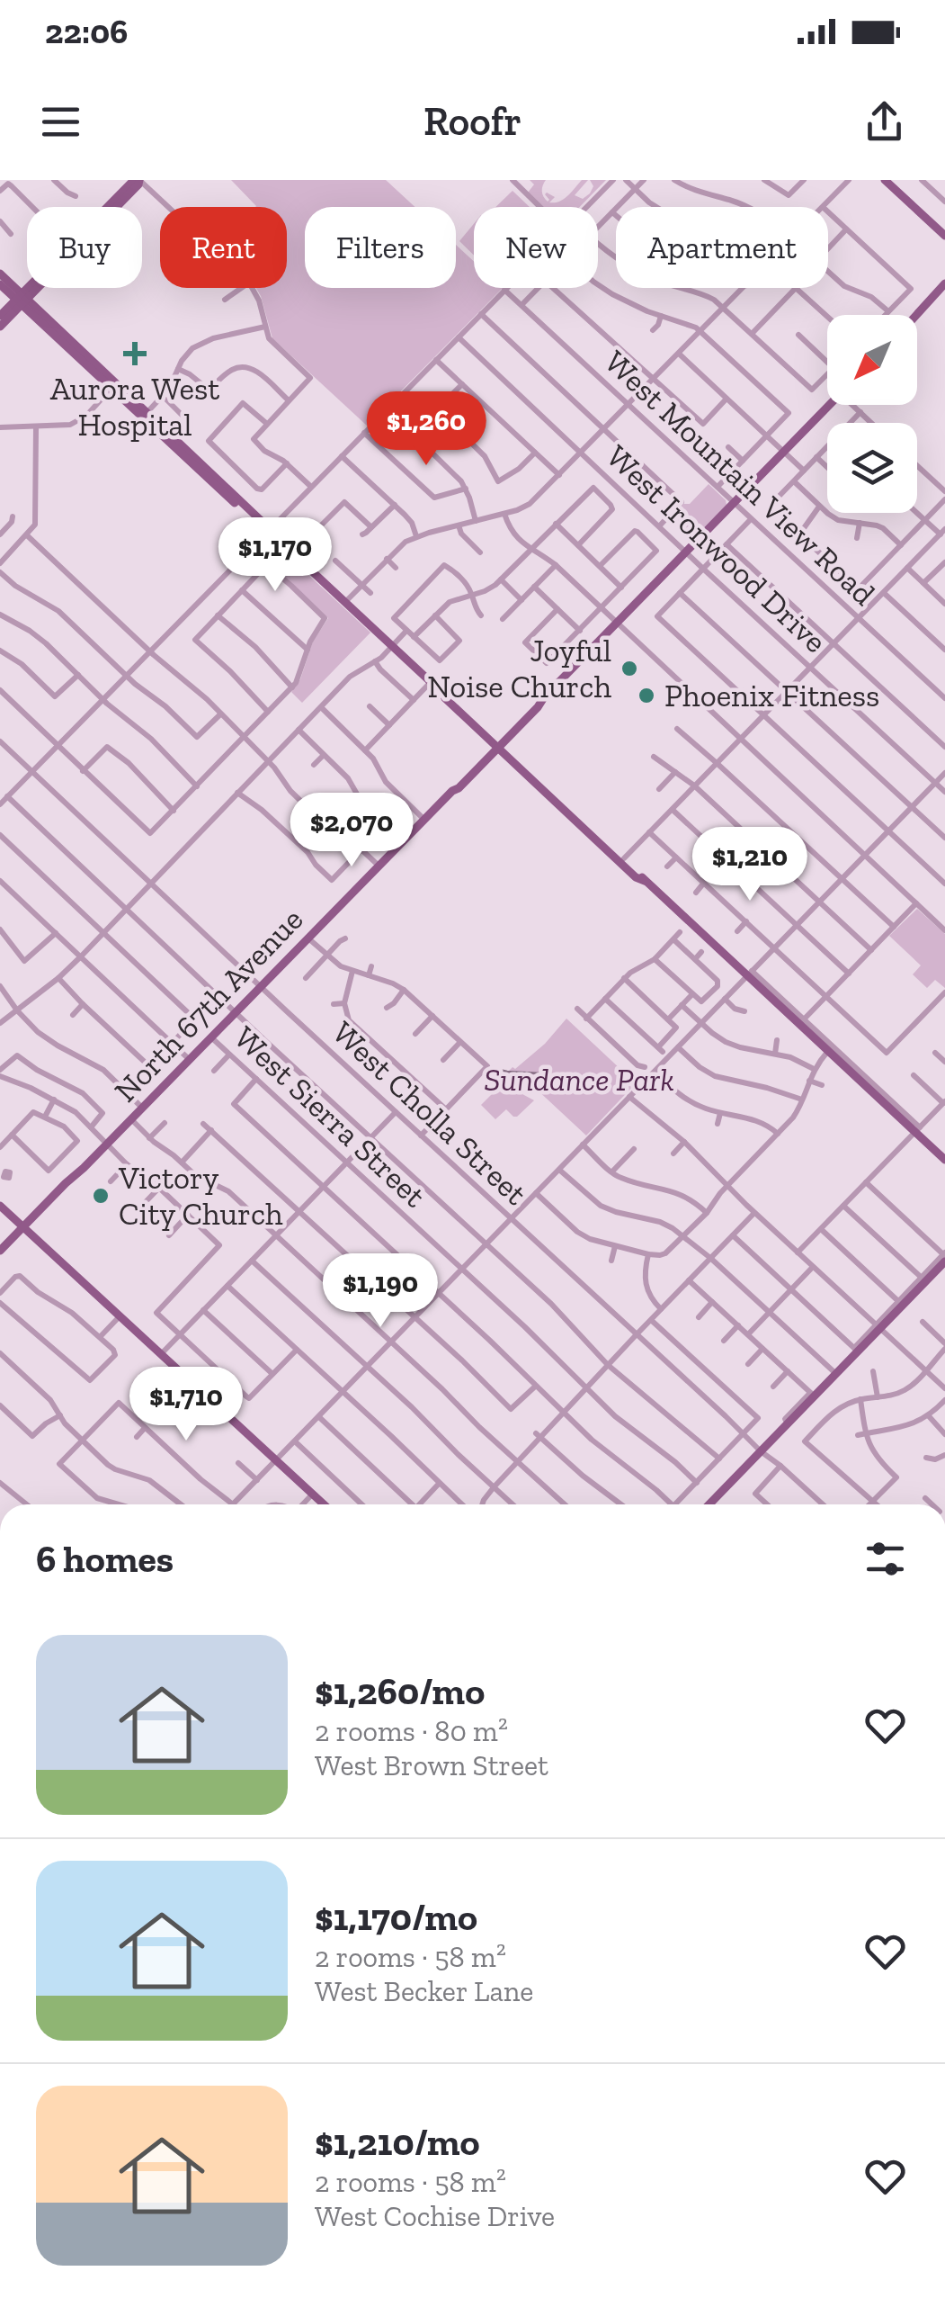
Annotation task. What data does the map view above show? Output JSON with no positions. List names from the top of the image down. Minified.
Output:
{"streets":{"main road":["North 67th Avenue"],"street":["West Mountain View Road","West Ironwood Drive","West Cholla Street","West Sierra Street"]},"crossings":[["West Mountain View Road","North 67th Avenue"],["West Ironwood Drive","North 67th Avenue"],["North 67th Avenue","West Cholla Street"],["North 67th Avenue","West Sierra Street"]],"parks":["Sundance Park"],"places":{"health":["Aurora West Hospital"],"other":["Joyful Noise Church","Phoenix Fitness","Victory City Church"]},"north":"bottom left","page":{"status":"22:06","header":"Roofr","chip":["Buy","Rent","Filters","New","Apartment"],"price":["$1,260","$1,170","$2,070","$1,210","$1,190","$1,710"],"heading":"6 homes","list":[{"name":"$1,260/mo","note":"2 rooms · 80 m² · West Brown Street"},{"name":"$1,170/mo","note":"2 rooms · 58 m² · West Becker Lane"},{"name":"$1,210/mo","note":"2 rooms · 58 m² · West Cochise Drive"}]}}
